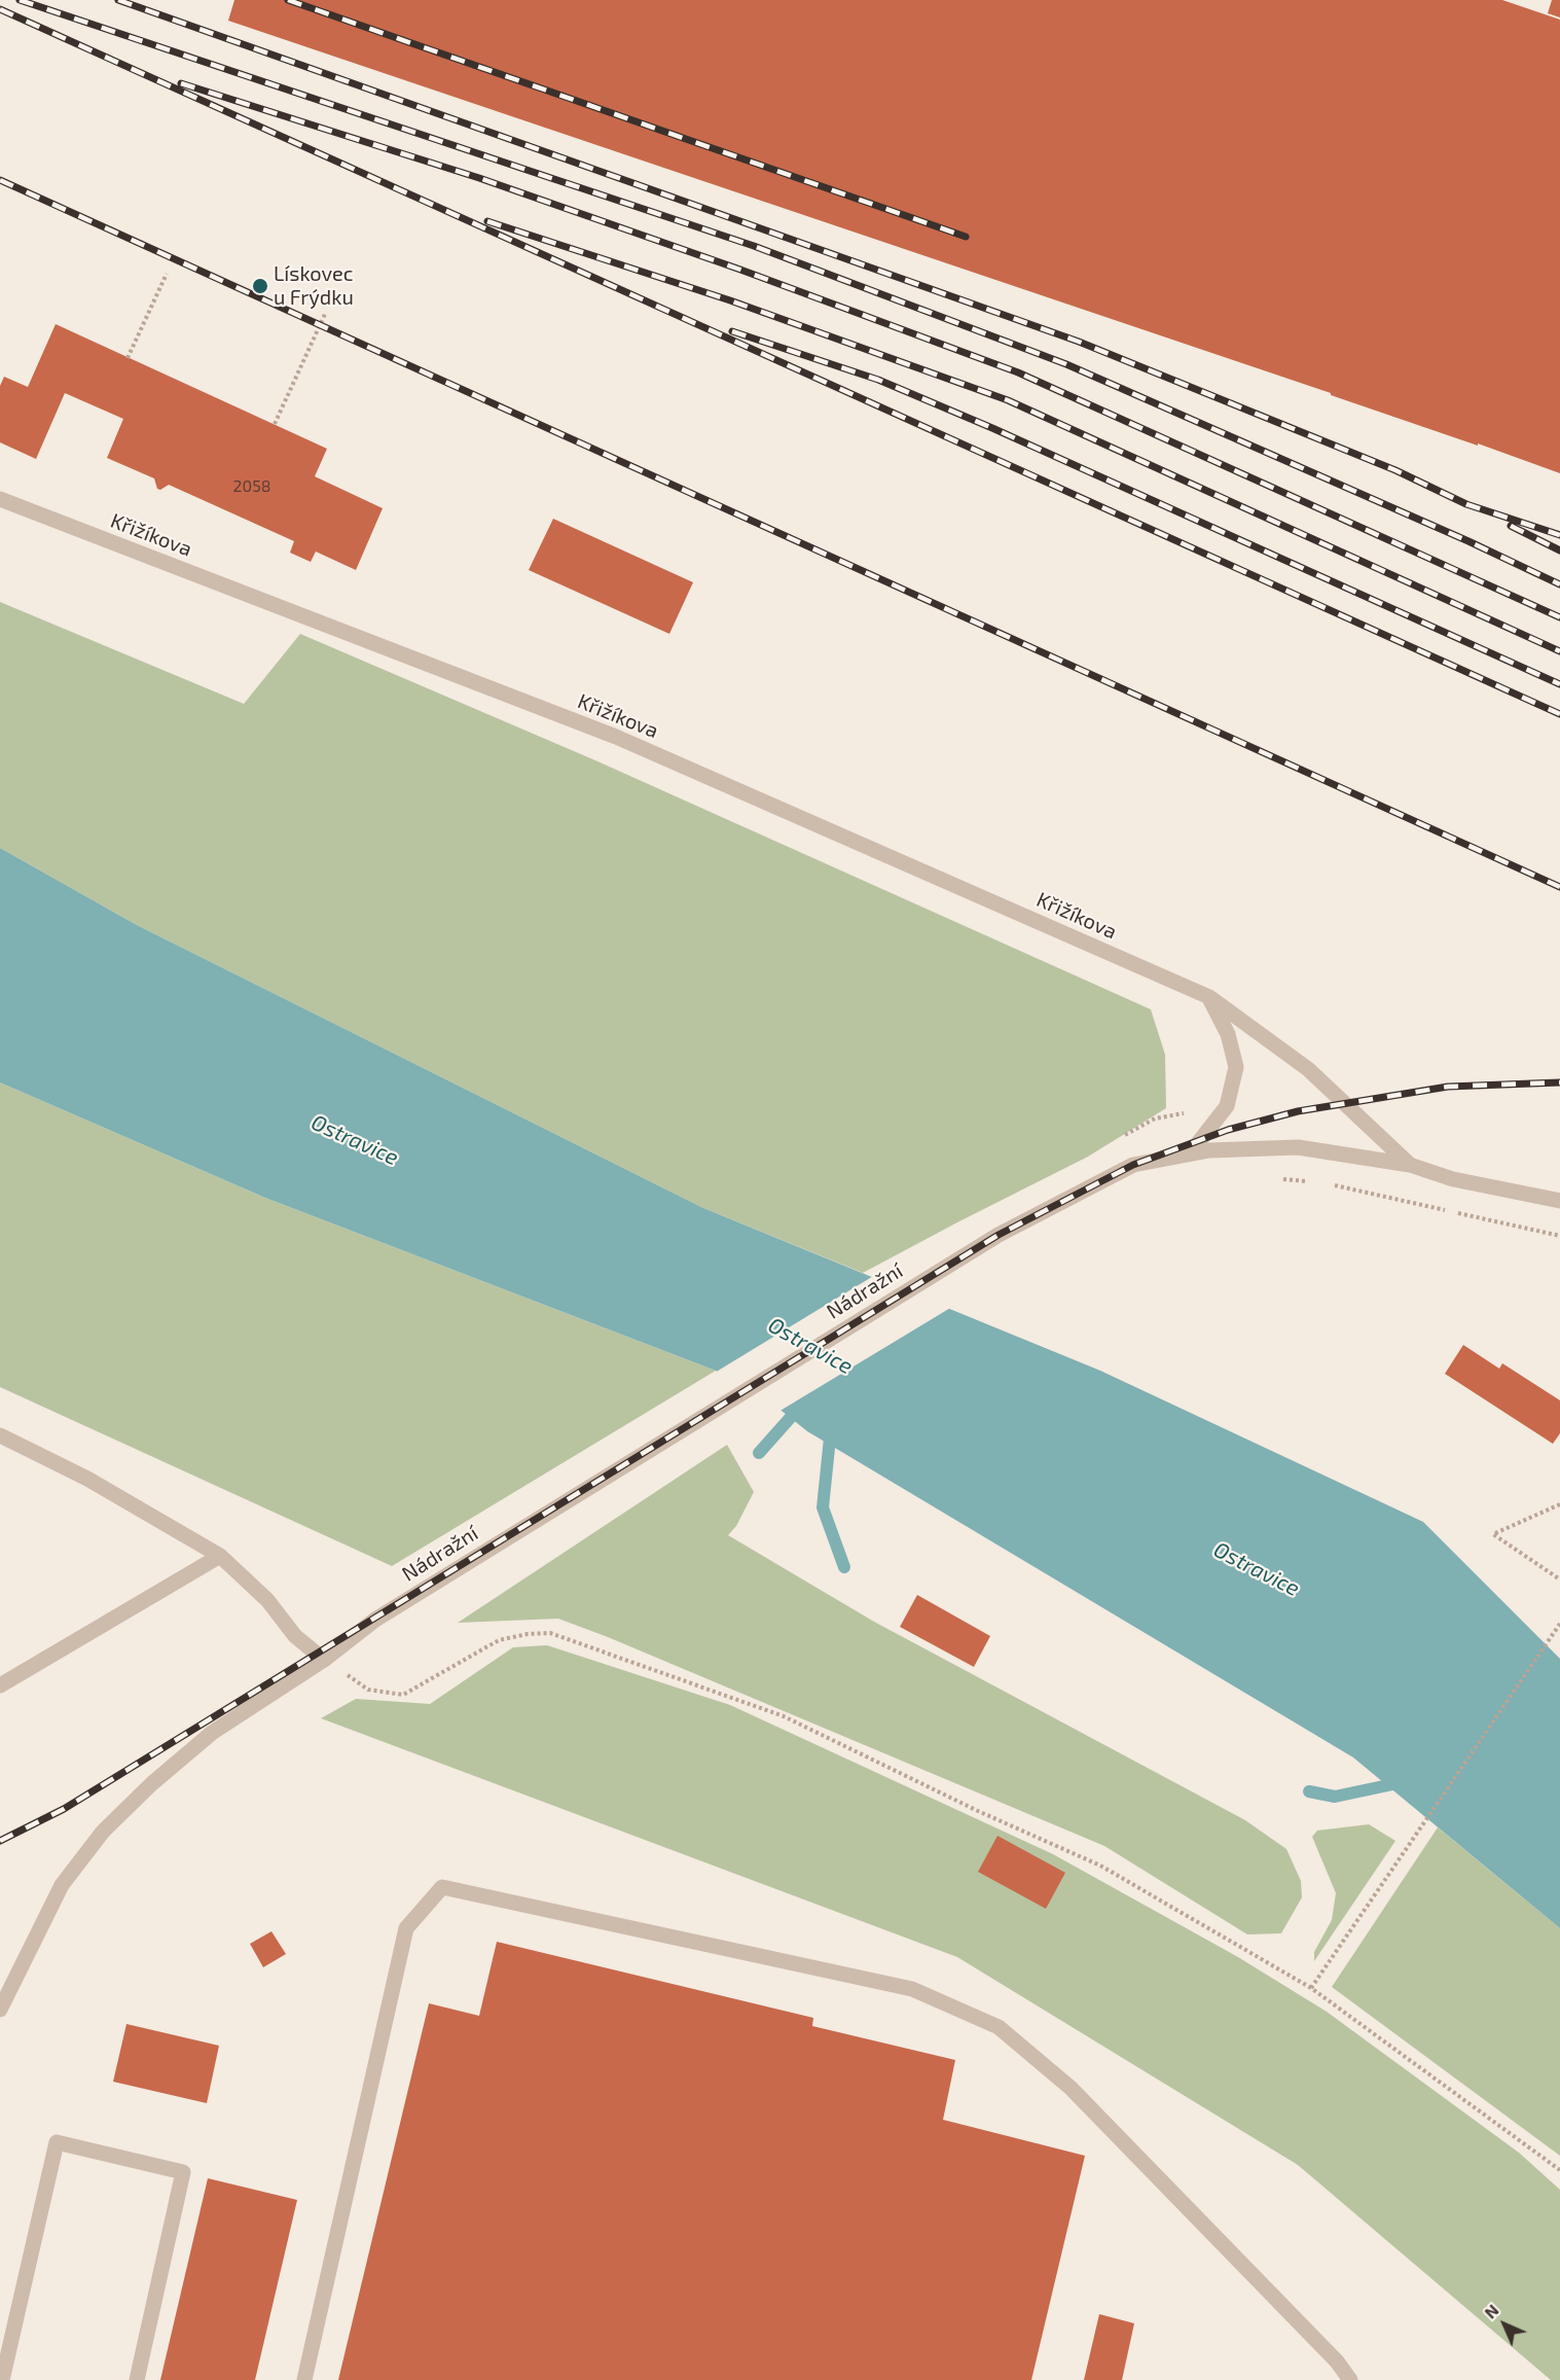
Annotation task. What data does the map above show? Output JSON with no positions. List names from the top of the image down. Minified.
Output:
{"streets":{"street":["Křižíkova","Nádražní"]},"crossings":[["Křižíkova","Nádražní"]],"water":["Ostravice"],"places":["Lískovec u Frýdku"],"house_numbers":["2058"],"north":"top left"}
